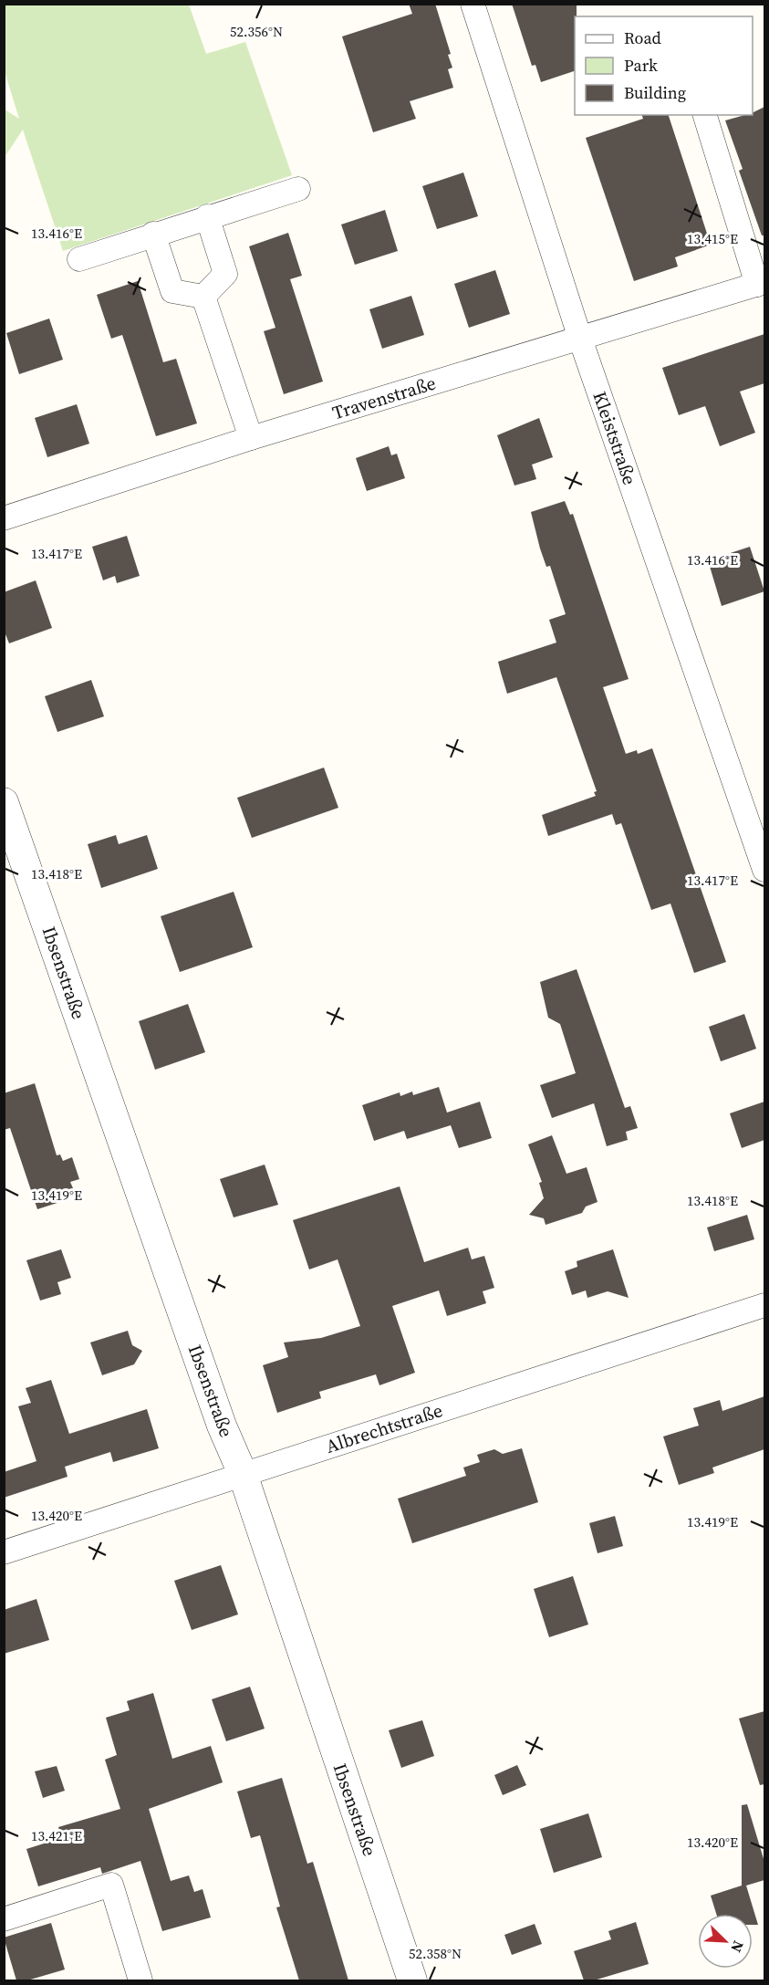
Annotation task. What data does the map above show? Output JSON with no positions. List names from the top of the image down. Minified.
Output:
{"streets":{"street":["Travenstraße","Kleiststraße","Ibsenstraße","Albrechtstraße"]},"crossings":[["Travenstraße","Kleiststraße"],["Ibsenstraße","Albrechtstraße"]],"legend":["Road","Park","Building"],"north":"bottom right","coordinates":["52.356°N","13.416°E","13.415°E","13.417°E","13.418°E","13.419°E","13.420°E","13.421°E","52.358°N"]}
